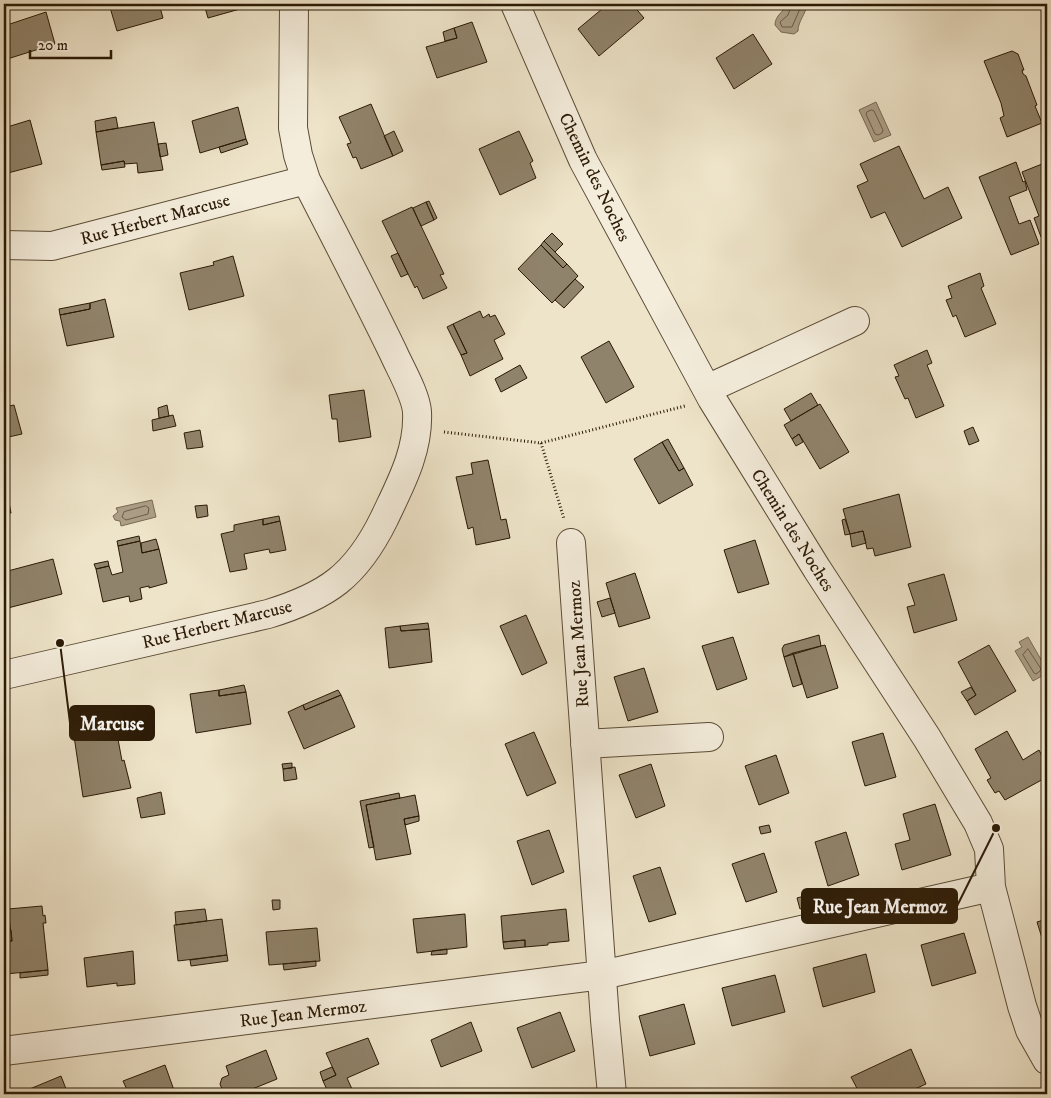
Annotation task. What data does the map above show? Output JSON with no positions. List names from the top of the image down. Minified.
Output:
{"streets":{"street":["Chemin des Noches","Rue Herbert Marcuse","Rue Jean Mermoz"]},"crossings":[["Chemin des Noches","Rue Jean Mermoz"]],"places":["Marcuse","Rue Jean Mermoz"],"scale_bar":"20 m"}
